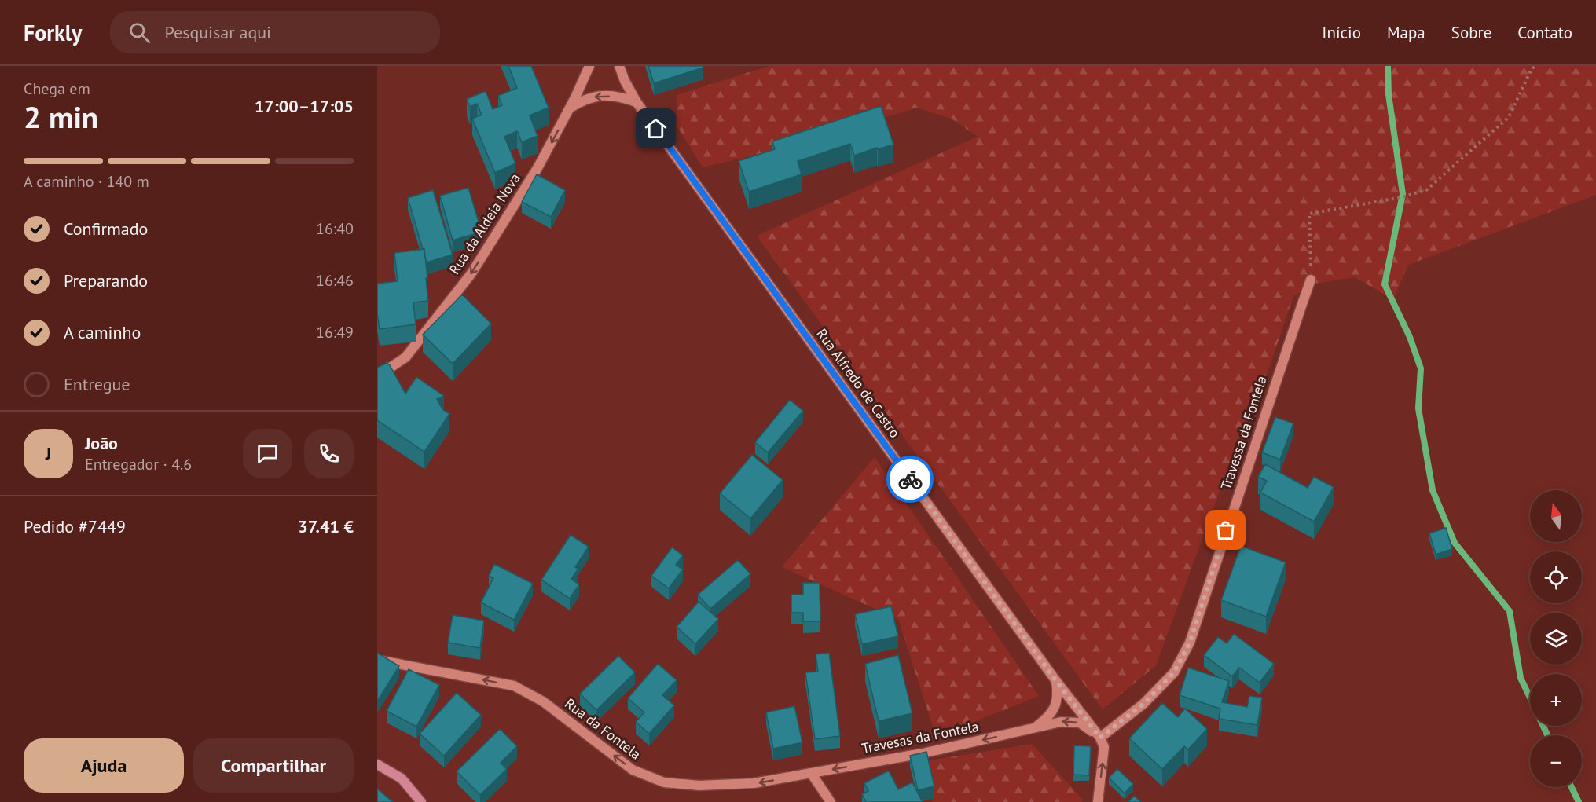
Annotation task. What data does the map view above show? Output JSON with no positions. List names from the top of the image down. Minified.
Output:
{"streets":{"street":["Rua da Aldeia Nova","Rua Alfredo de Castro","Travessa da Fontela","Rua da Fontela","Travesas da Fontela"]},"crossings":[["Rua Alfredo de Castro","Travessa da Fontela"],["Rua da Fontela","Travesas da Fontela"]],"one_way":["Rua da Aldeia Nova","Rua da Fontela","Travesas da Fontela"],"north":"top","page":{"header":"Forkly","search":"Pesquisar aqui","nav":["Início","Mapa","Sobre","Contato"],"heading":["2 min","Chega em","17:00–17:05"],"panel":["João","Entregador · 4.6","Pedido #7449","37.41 €"],"bar":"A caminho · 140 m","list":[["Confirmado","16:40"],["Preparando","16:46"],["A caminho","16:49"],"Entregue"],"round":"J","map_buttons":["+","−"],"buttons":["Ajuda","Compartilhar"]}}
